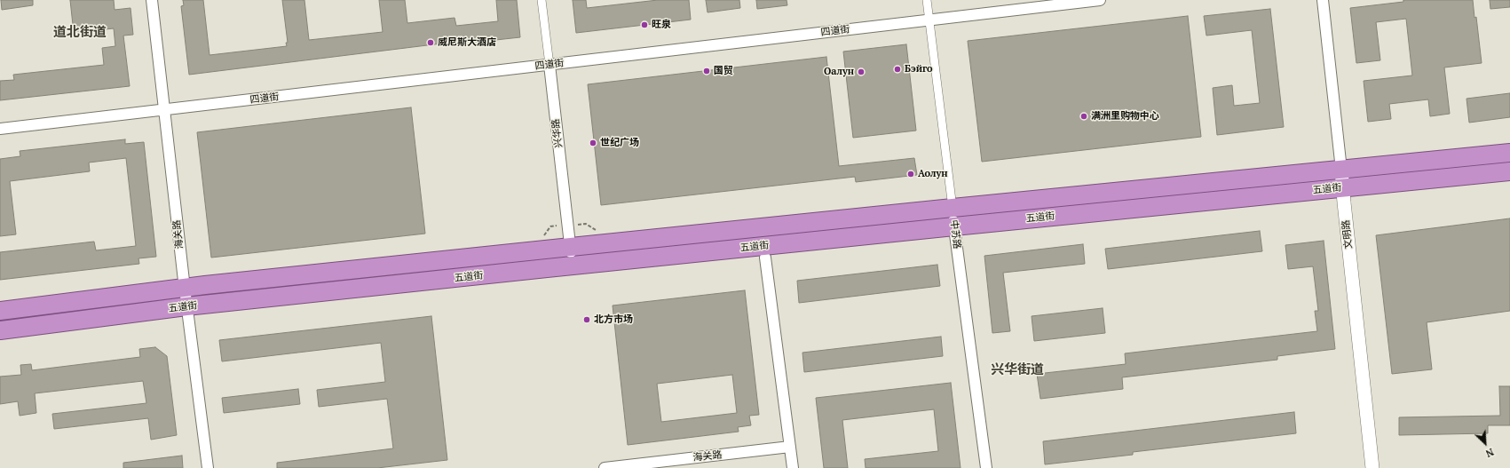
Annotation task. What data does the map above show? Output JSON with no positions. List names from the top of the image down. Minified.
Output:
{"streets":{"highway":["五道街"],"street":["四道街","兴华路","海关路","中苏路","文明路"]},"crossings":[["四道街","兴华路"],["四道街","海关路"],["四道街","中苏路"],["兴华路","五道街"],["五道街","海关路"],["五道街","中苏路"],["五道街","文明路"]],"districts":["道北街道","兴华街道"],"places":["旺泉","威尼斯大酒店","Бэйго","国贸","Оалун","满洲里购物中心","世纪广场","Аолун","北方市场"],"north":"bottom right"}
